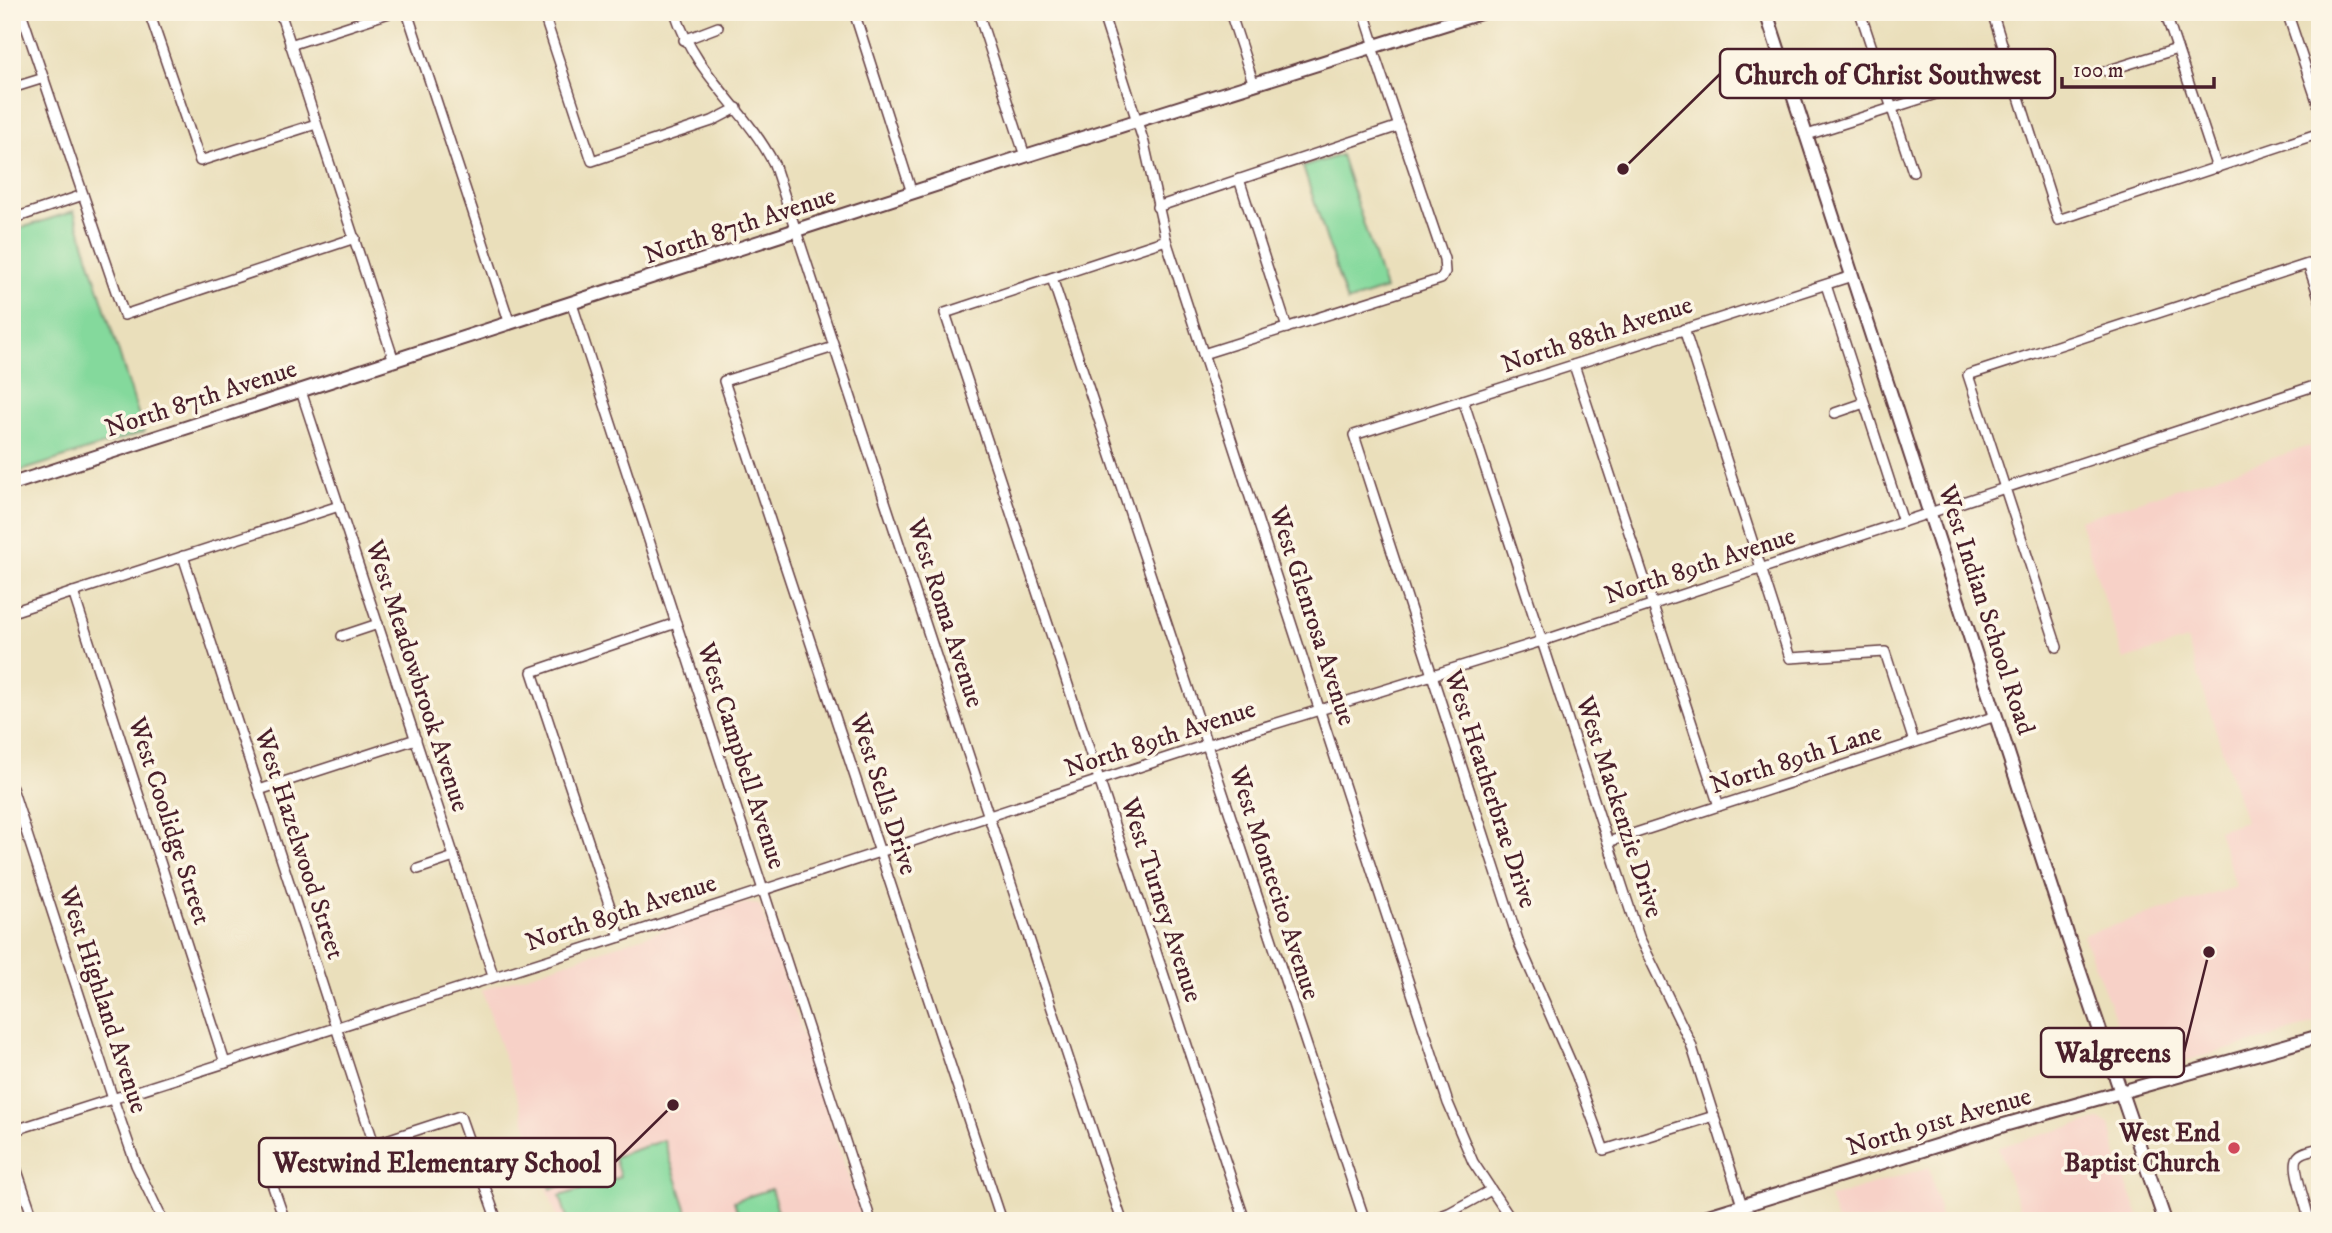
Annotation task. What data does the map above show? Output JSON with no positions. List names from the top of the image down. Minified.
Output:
{"streets":{"main road":["North 87th Avenue","West Indian School Road","North 91st Avenue"],"street":["North 88th Avenue","North 89th Avenue","West Roma Avenue","West Glenrosa Avenue","West Meadowbrook Avenue","West Campbell Avenue","North 89th Lane","West Heatherbrae Drive","West Sells Drive","West Mackenzie Drive","West Coolidge Street","West Hazelwood Street","West Montecito Avenue","West Turney Avenue","West Highland Avenue"]},"crossings":[["North 87th Avenue","West Roma Avenue"],["North 87th Avenue","West Glenrosa Avenue"],["North 87th Avenue","West Meadowbrook Avenue"],["North 87th Avenue","West Campbell Avenue"],["North 88th Avenue","West Indian School Road"],["North 88th Avenue","West Heatherbrae Drive"],["North 88th Avenue","West Mackenzie Drive"],["North 89th Avenue","West Indian School Road"],["North 89th Avenue","West Roma Avenue"],["North 89th Avenue","West Glenrosa Avenue"],["North 89th Avenue","West Meadowbrook Avenue"],["North 89th Avenue","West Campbell Avenue"],["North 89th Avenue","West Heatherbrae Drive"],["North 89th Avenue","West Sells Drive"],["North 89th Avenue","West Mackenzie Drive"],["North 89th Avenue","West Coolidge Street"],["North 89th Avenue","West Hazelwood Street"],["North 89th Avenue","West Montecito Avenue"],["North 89th Avenue","West Turney Avenue"],["North 89th Avenue","West Highland Avenue"],["West Indian School Road","North 89th Lane"],["West Indian School Road","North 91st Avenue"],["West Roma Avenue","West Sells Drive"],["North 89th Lane","West Mackenzie Drive"],["West Heatherbrae Drive","West Mackenzie Drive"],["West Mackenzie Drive","North 91st Avenue"],["West Montecito Avenue","West Turney Avenue"]],"places":["Church of Christ Southwest","Walgreens","Westwind Elementary School","West End Baptist Church"],"scale_bar":"100 m"}
